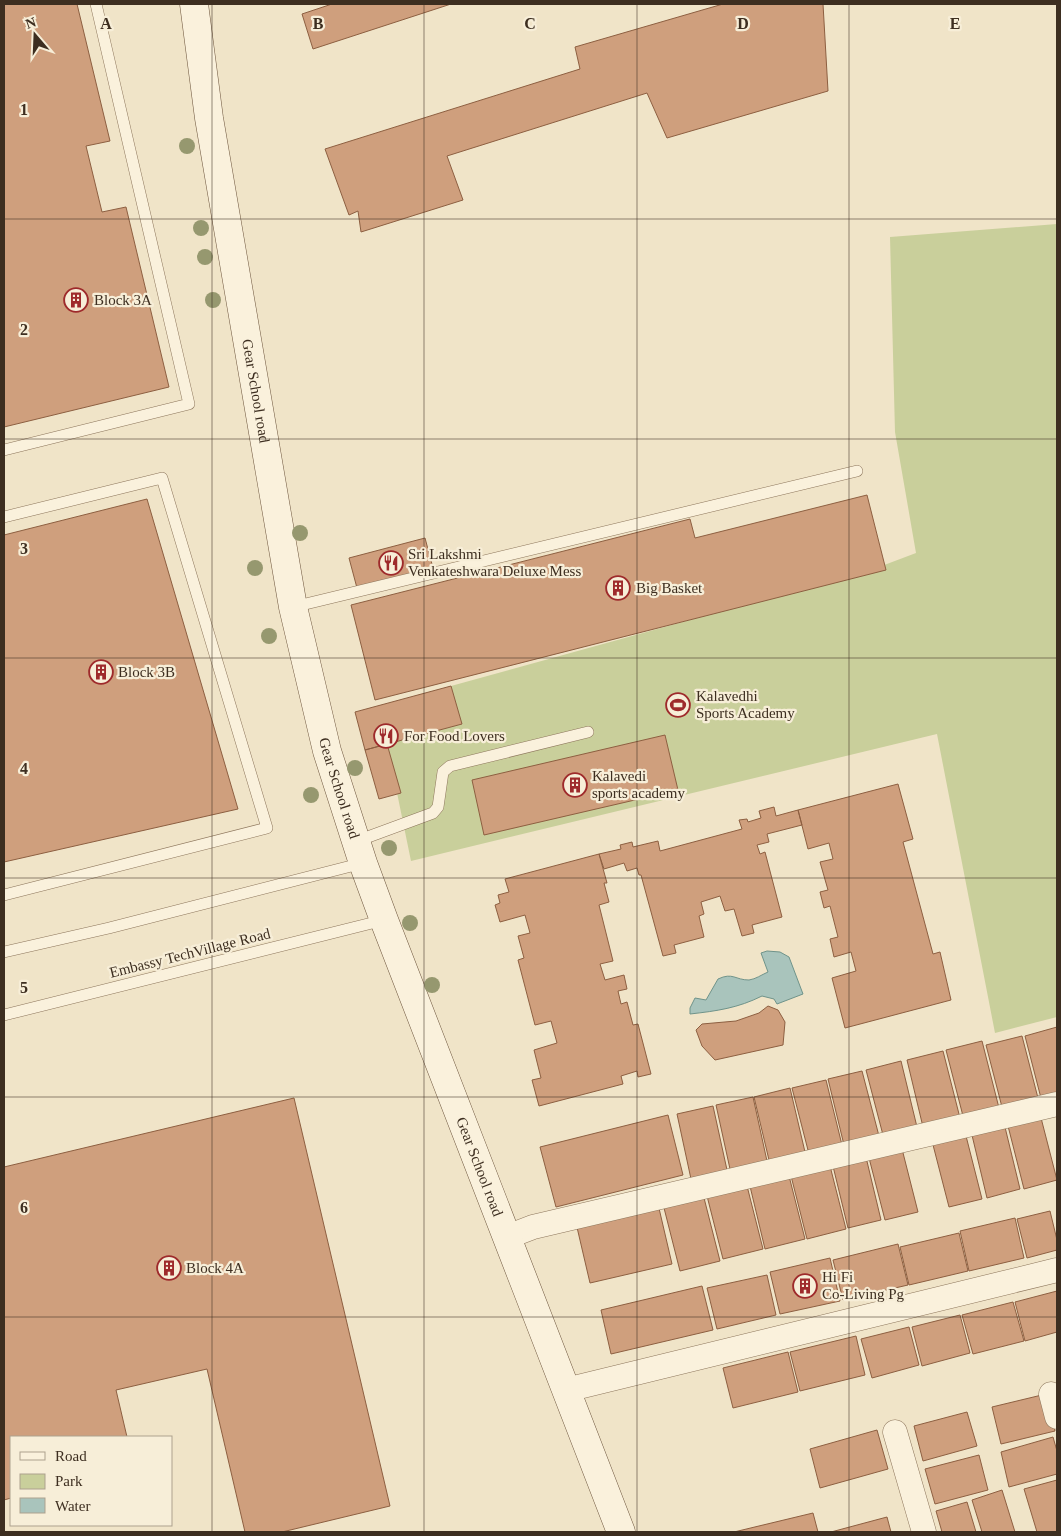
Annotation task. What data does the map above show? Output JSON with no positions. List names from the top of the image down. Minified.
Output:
{"streets":{"main road":["Gear School road"],"lane":["Embassy TechVillage Road"]},"crossings":[["Gear School road","Embassy TechVillage Road"]],"places":{"building":["Block 3A","Big Basket","Block 3B","Kalavedi sports academy","Block 4A","Hi Fi Co-Living Pg"],"restaurant":["Sri Lakshmi Venkateshwara Deluxe Mess","For Food Lovers"],"sports":["Kalavedhi Sports Academy"]},"legend":["Road","Park","Water"],"north":"top","grid":{"columns":["A","B","C","D","E"],"rows":["1","2","3","4","5","6"]}}
